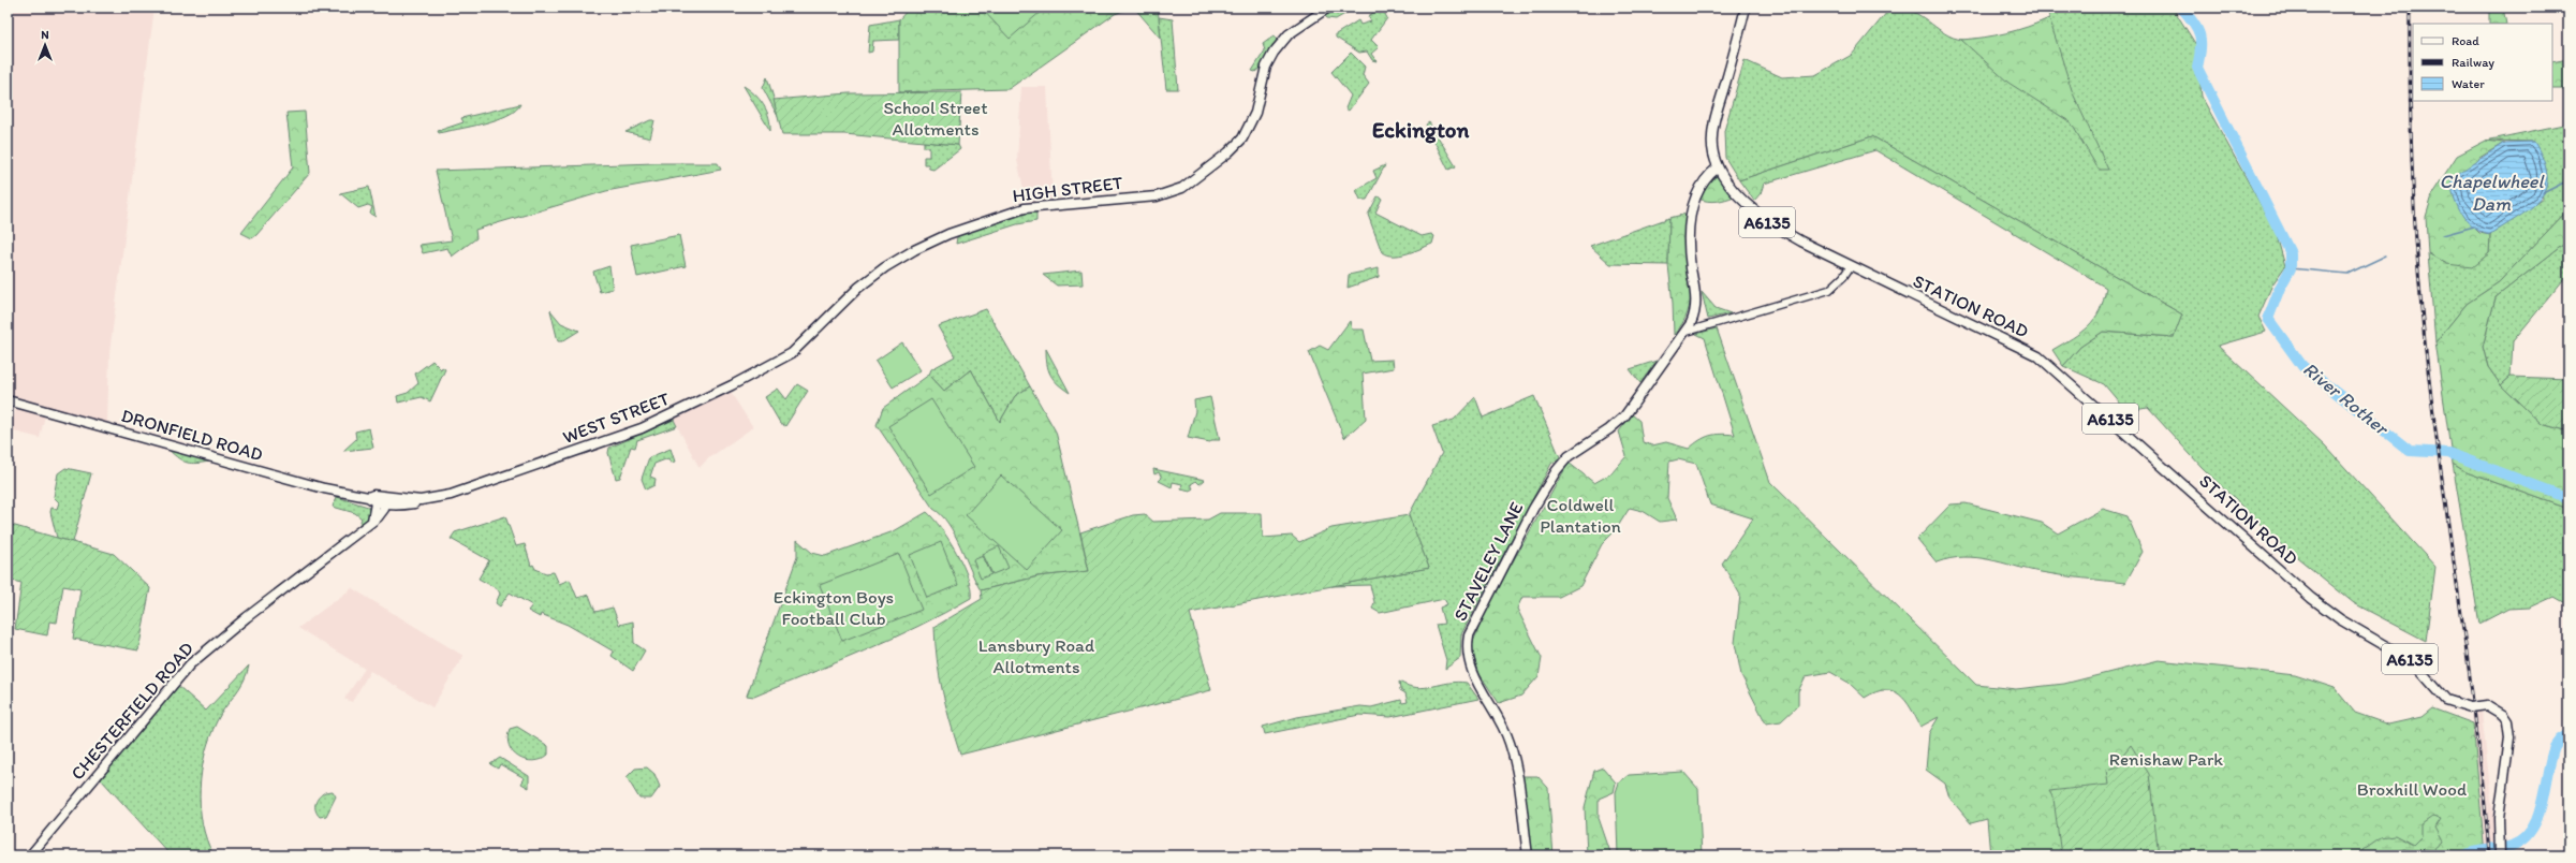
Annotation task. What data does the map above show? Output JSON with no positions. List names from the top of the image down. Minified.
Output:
{"streets":{"main road":["HIGH STREET","A6135","STATION ROAD","WEST STREET","DRONFIELD ROAD","STAVELEY LANE","CHESTERFIELD ROAD"]},"crossings":[["HIGH STREET","WEST STREET"],["A6135","STATION ROAD"],["WEST STREET","DRONFIELD ROAD"],["DRONFIELD ROAD","CHESTERFIELD ROAD"]],"districts":["Eckington"],"water":["Chapelwheel Dam","River Rother"],"parks":["School Street Allotments","Coldwell Plantation","Eckington Boys Football Club","Lansbury Road Allotments","Renishaw Park","Broxhill Wood"],"legend":["Road","Railway","Water"],"north":"top"}
